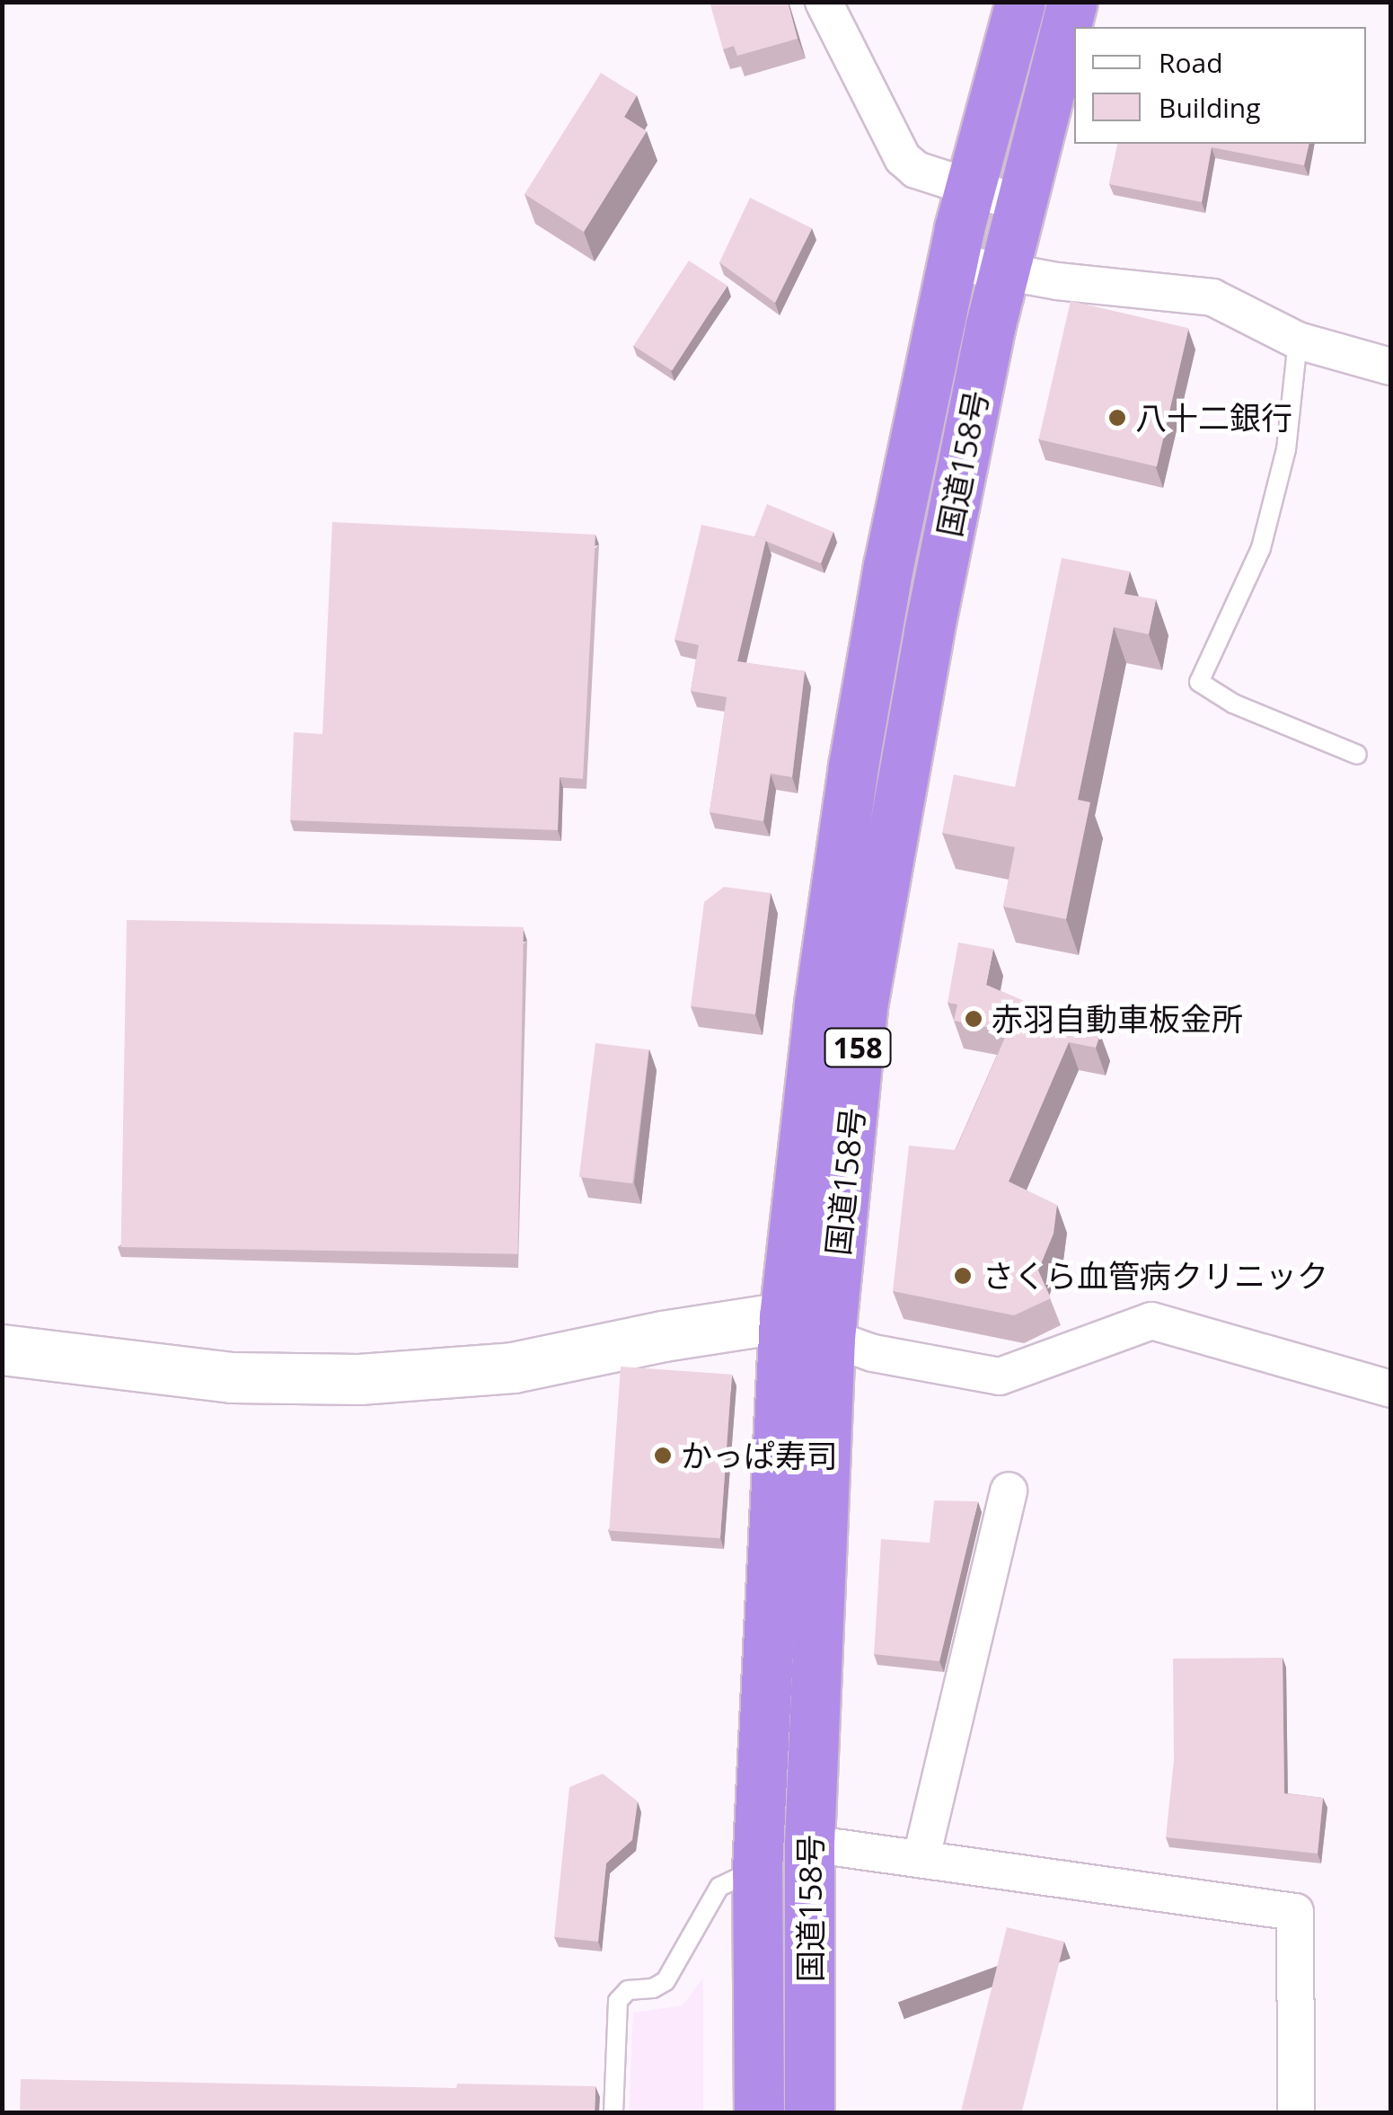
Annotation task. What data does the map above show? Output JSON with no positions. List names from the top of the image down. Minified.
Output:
{"streets":{"highway":["国道158号","158"]},"places":["八十二銀行","赤羽自動車板金所","さくら血管病クリニック","かっぱ寿司"],"legend":["Road","Building"]}
